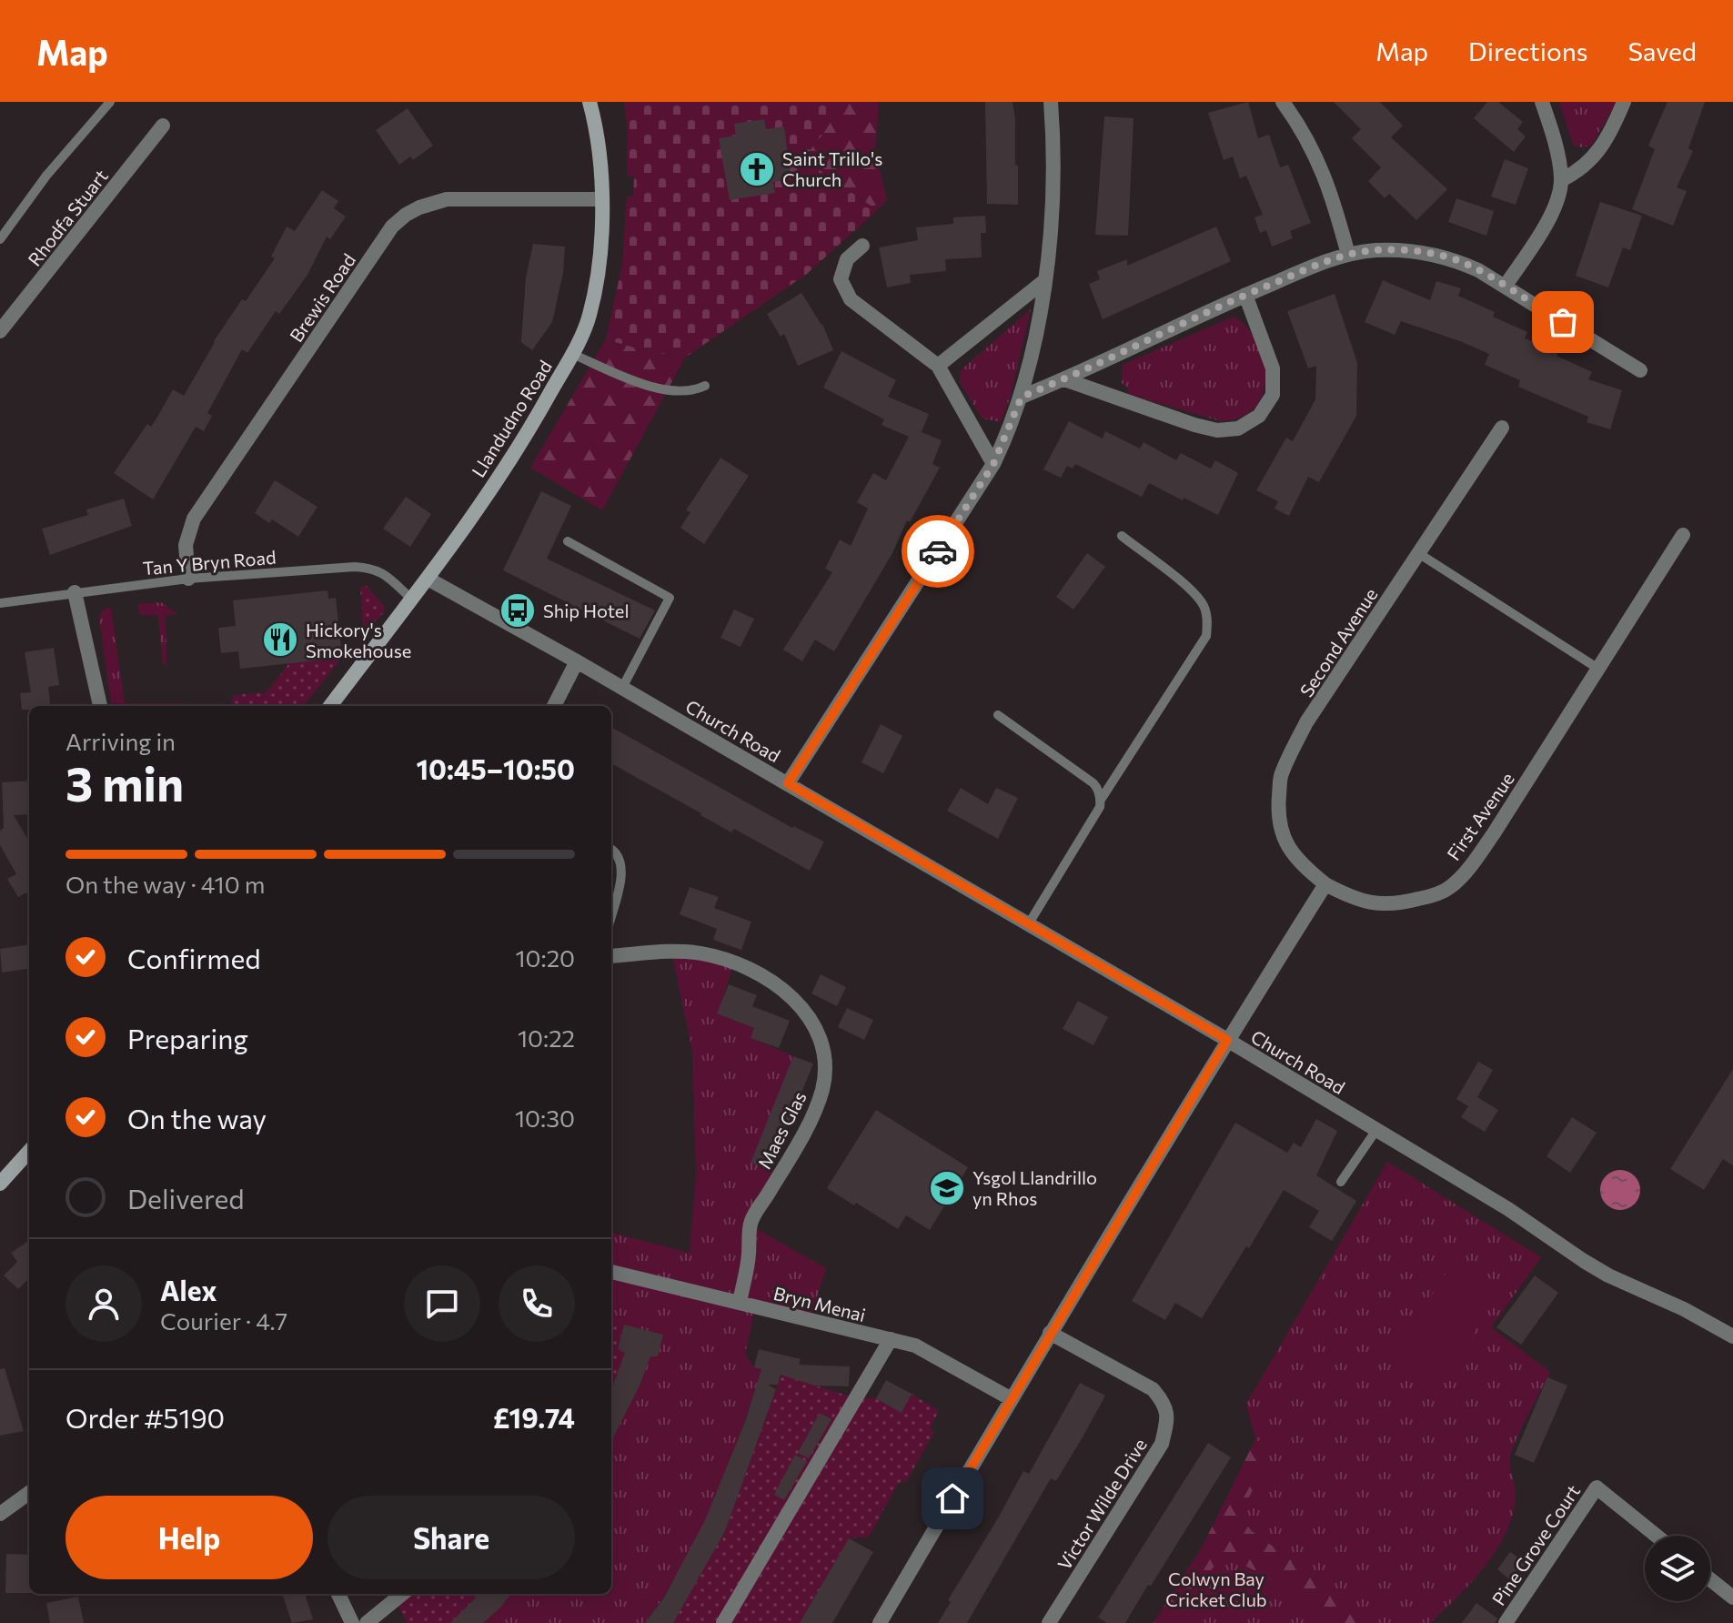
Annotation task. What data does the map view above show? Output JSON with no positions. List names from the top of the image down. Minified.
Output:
{"streets":{"main road":["Llandudno Road"],"street":["Rhodfa Stuart","Brewis Road","Second Avenue","Church Road","First Avenue","Maes Glas","Bryn Menai","Victor Wilde Drive","Pine Grove Court"],"lane":["Tan Y Bryn Road"]},"crossings":[["Brewis Road","Llandudno Road"],["Brewis Road","Tan Y Bryn Road"],["Llandudno Road","Tan Y Bryn Road"],["Llandudno Road","Church Road"],["Second Avenue","First Avenue"],["Maes Glas","Bryn Menai"]],"parks":["Colwyn Bay Cricket Club"],"places":{"church":["Saint Trillo's Church"],"bus stop":["Ship Hotel"],"restaurant":["Hickory's Smokehouse"],"school or university":["Ysgol Llandrillo yn Rhos"]},"page":{"header":"Map","nav":["Map","Directions","Saved"],"heading":["3 min","Arriving in","10:45–10:50"],"panel":["Alex","Courier · 4.7","Order #5190","£19.74"],"bar":"On the way · 410 m","list":[["Confirmed","10:20"],["Preparing","10:22"],["On the way","10:30"],"Delivered"],"buttons":["Help","Share"]}}
